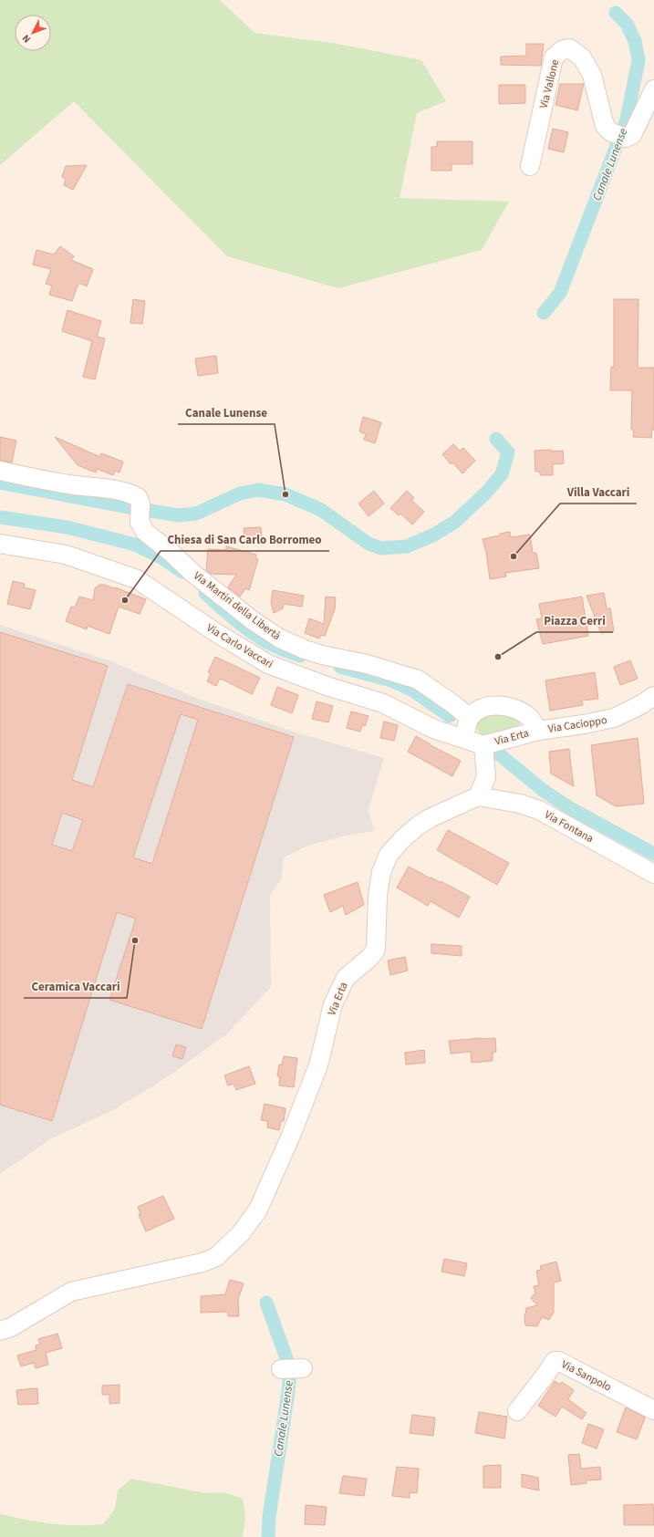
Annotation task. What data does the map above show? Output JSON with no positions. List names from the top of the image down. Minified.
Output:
{"streets":{"street":["Via Vallone","Via Martiri della Libertà","Via Carlo Vaccari","Via Cacioppo","Via Erta","Via Fontana","Via Sanpolo"]},"crossings":[["Via Carlo Vaccari","Via Erta"],["Via Cacioppo","Via Erta"],["Via Erta","Via Fontana"]],"water":["Canale Lunense"],"places":["Canale Lunense","Villa Vaccari","Chiesa di San Carlo Borromeo","Piazza Cerri","Ceramica Vaccari"],"north":"bottom left"}
